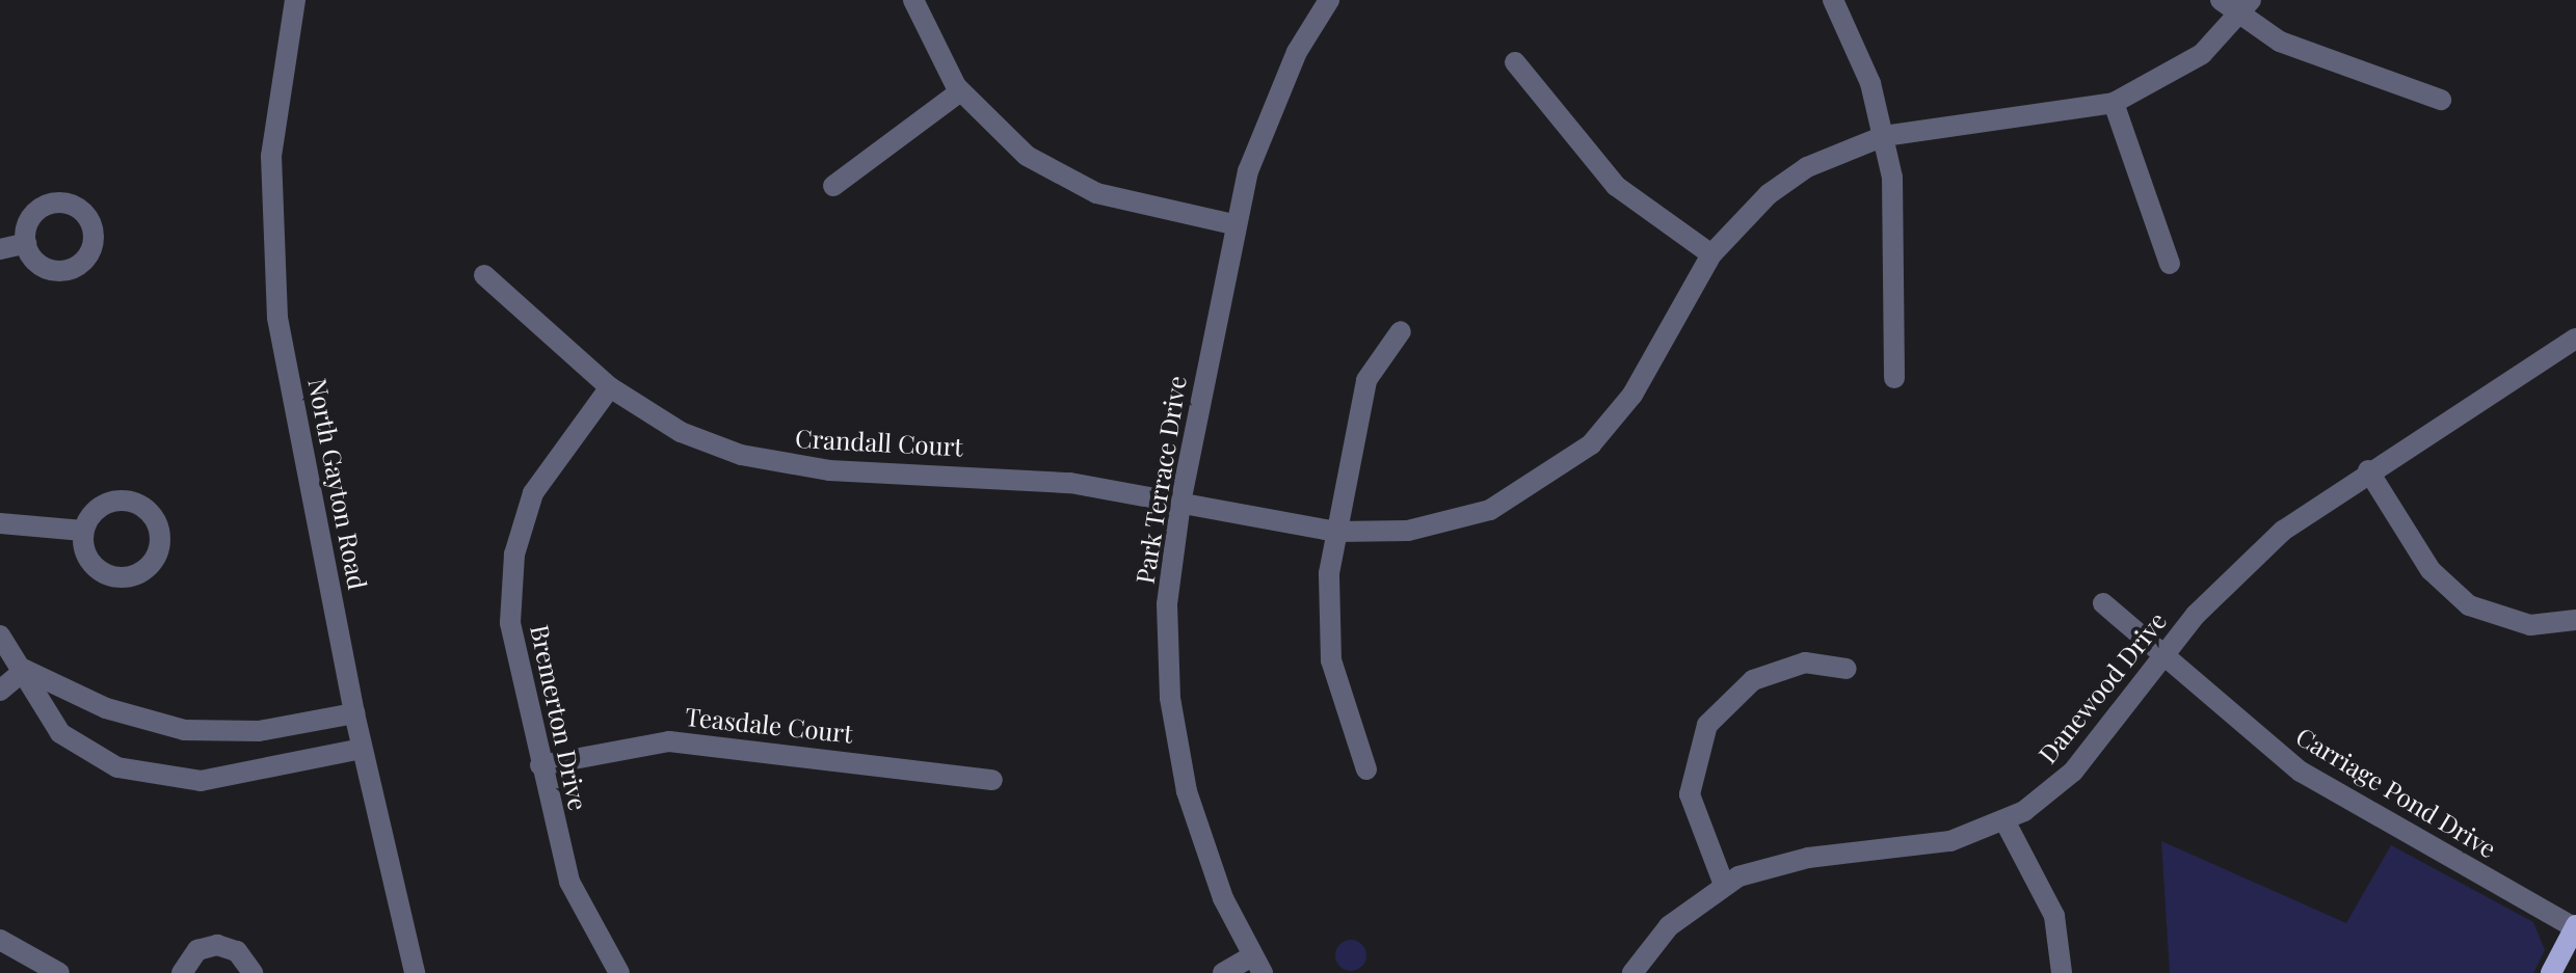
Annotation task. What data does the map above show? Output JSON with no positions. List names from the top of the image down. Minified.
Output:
{"streets":{"street":["Crandall Court","Park Terrace Drive","North Gayton Road","Danewood Drive","Bremerton Drive","Teasdale Court","Carriage Pond Drive"]},"crossings":[["Crandall Court","Park Terrace Drive"],["Crandall Court","Bremerton Drive"],["Danewood Drive","Carriage Pond Drive"],["Bremerton Drive","Teasdale Court"]]}
